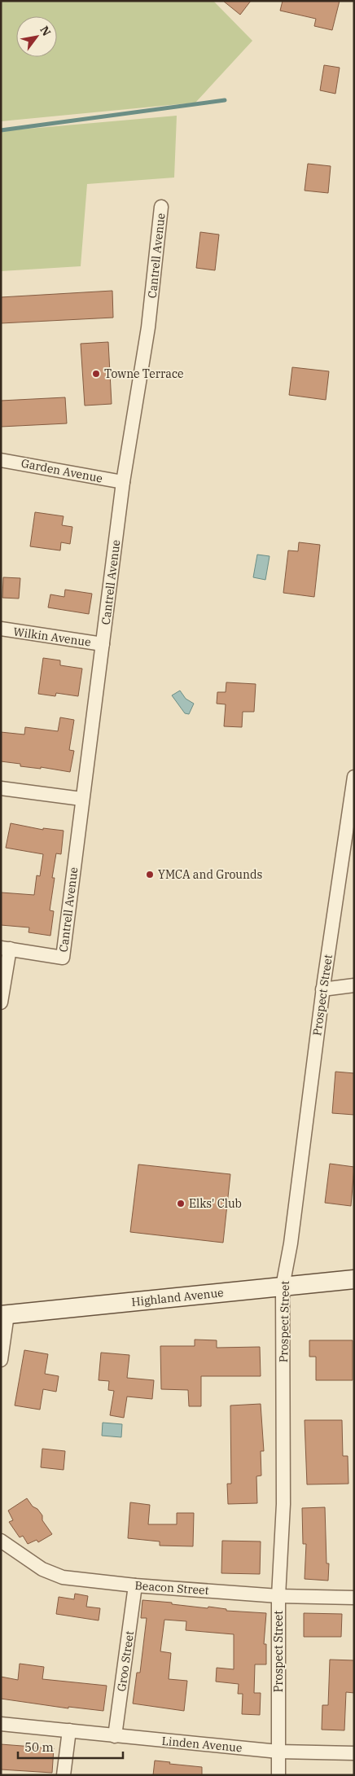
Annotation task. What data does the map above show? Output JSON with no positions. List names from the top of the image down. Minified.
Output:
{"streets":{"street":["Cantrell Avenue","Garden Avenue","Wilkin Avenue","Prospect Street","Highland Avenue","Beacon Street","Groo Street","Linden Avenue"]},"crossings":[["Cantrell Avenue","Garden Avenue"],["Cantrell Avenue","Wilkin Avenue"],["Prospect Street","Highland Avenue"],["Prospect Street","Beacon Street"],["Prospect Street","Linden Avenue"],["Beacon Street","Groo Street"],["Groo Street","Linden Avenue"]],"places":["Towne Terrace","YMCA and Grounds","Elks' Club"],"scale_bar":"50 m","north":"top right"}
